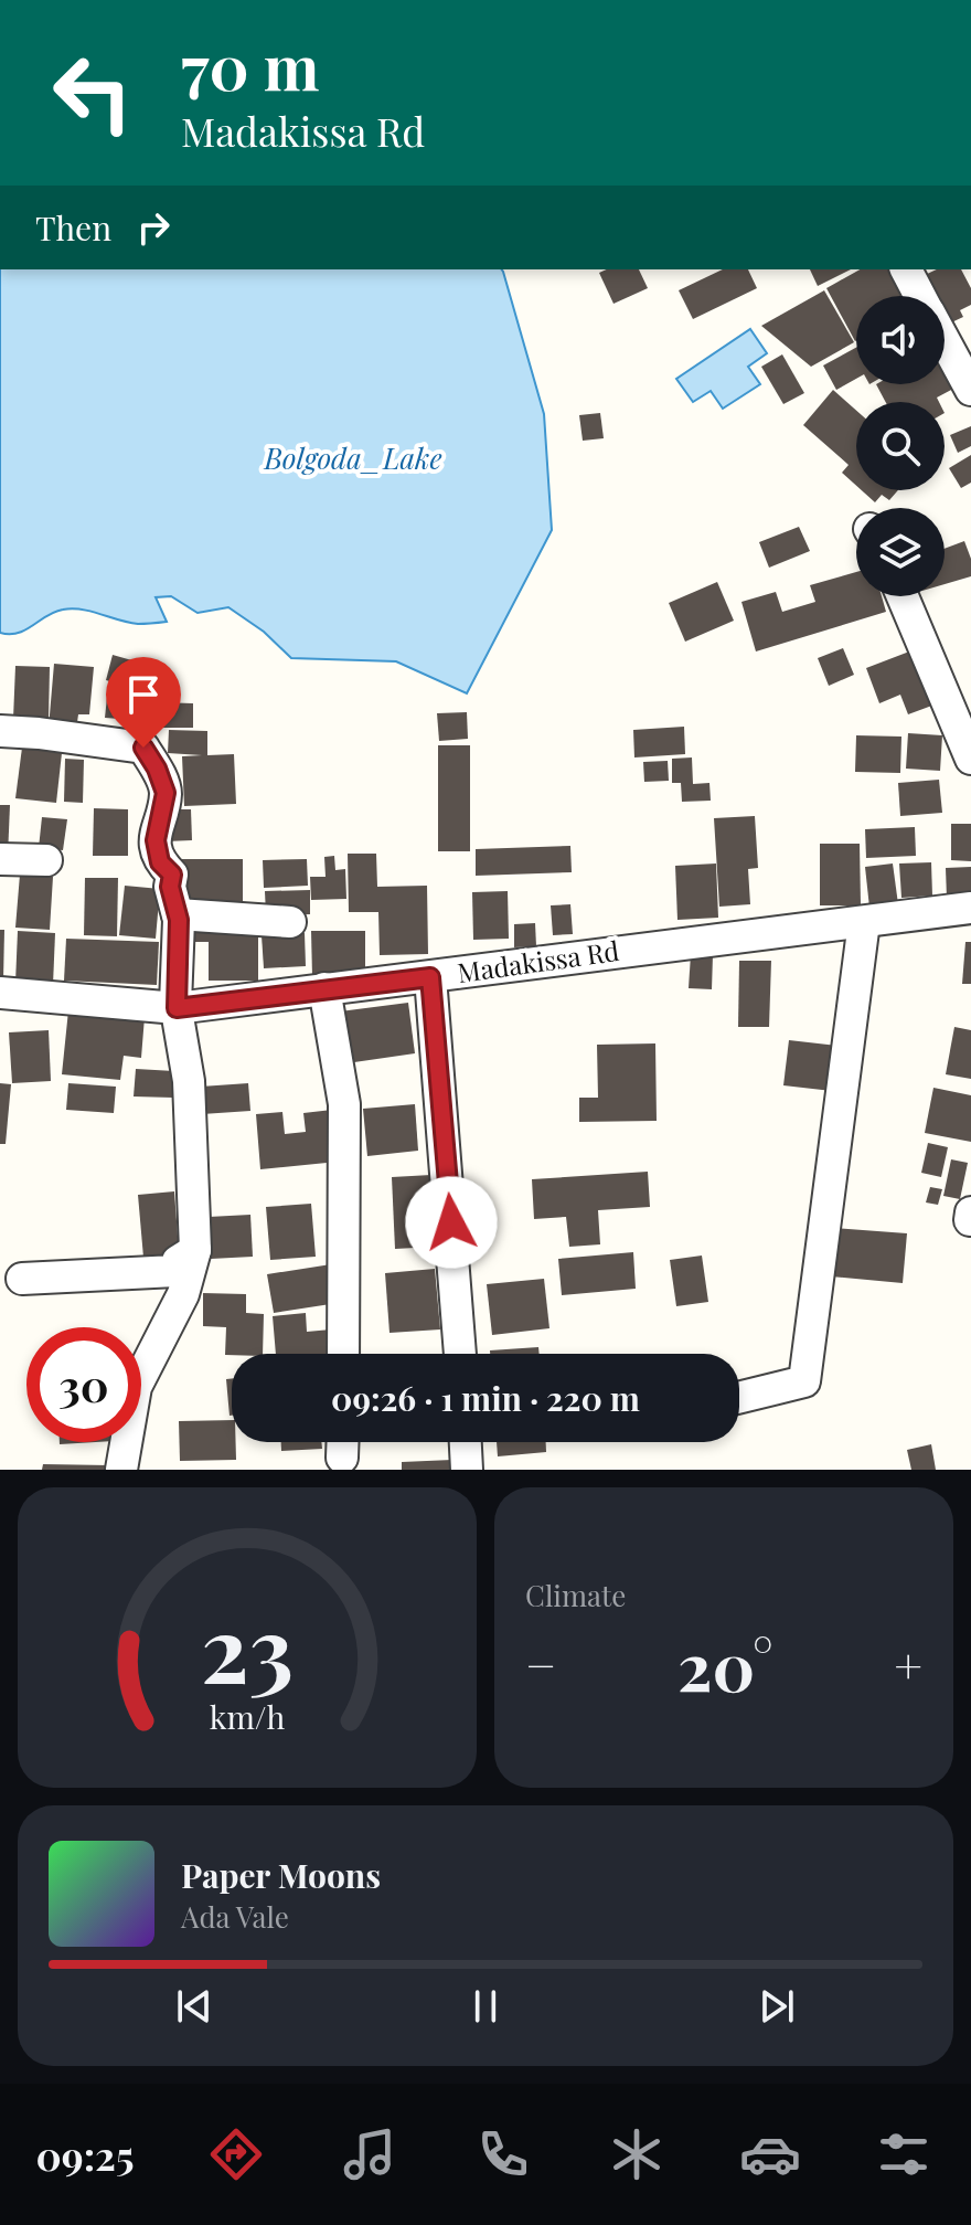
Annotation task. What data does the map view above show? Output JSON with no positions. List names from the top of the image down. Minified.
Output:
{"streets":{"street":["Madakissa Rd"]},"water":["Bolgoda_Lake"],"page":{"turn":["70 m","Madakissa Rd"],"then":"Then","limit":"30","trip":"09:26 · 1 min · 220 m","tile":"Climate","heat":["−","20°","+"],"song":["Paper Moons","Ada Vale"],"tabs":"09:25","gauge":["23","km/h"]}}
